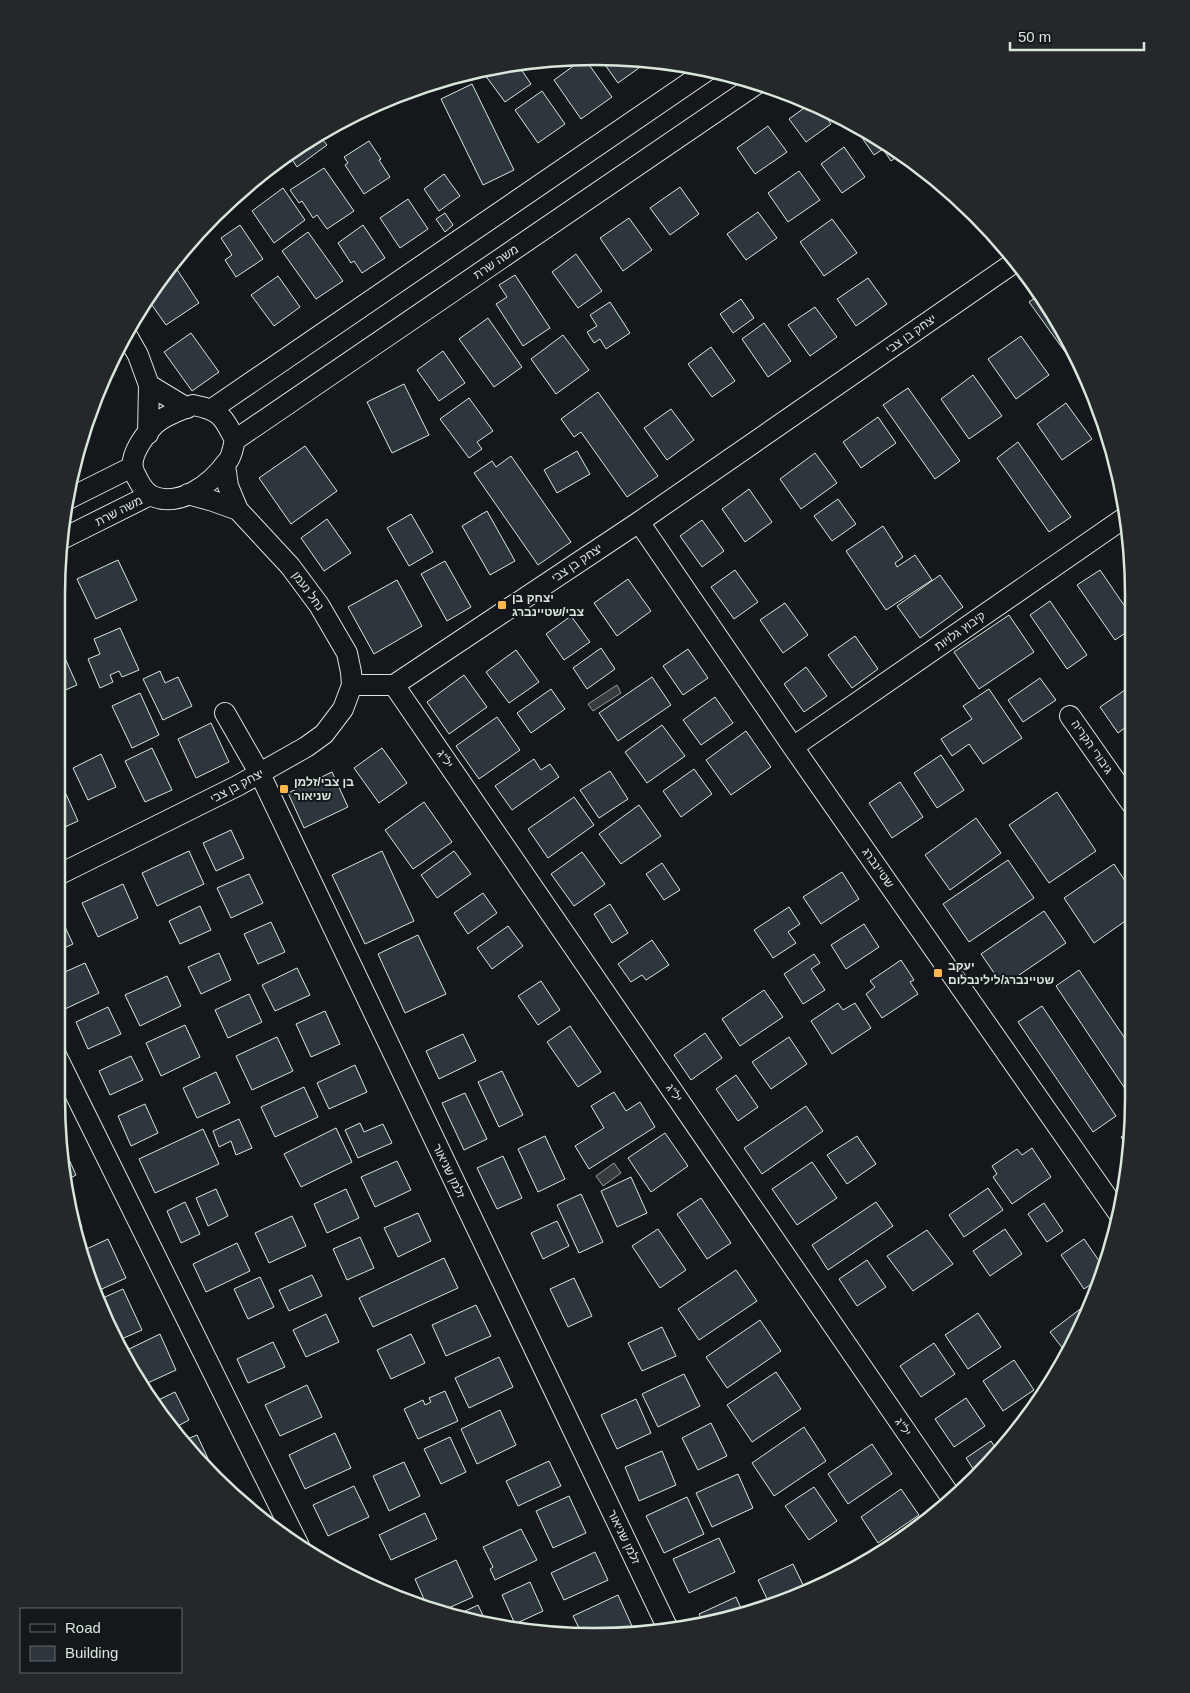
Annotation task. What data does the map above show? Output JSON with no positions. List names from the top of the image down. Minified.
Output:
{"streets":{"street":["משה שרת","יצחק בן צבי","נחל נעמן","קיבוץ גלויות","גיבורי הקריה","יל\"ג","שטיינברג","זלמן שניאור"]},"crossings":[["משה שרת","נחל נעמן"],["יצחק בן צבי","נחל נעמן"],["יצחק בן צבי","יל\"ג"],["יצחק בן צבי","שטיינברג"],["יצחק בן צבי","זלמן שניאור"],["קיבוץ גלויות","שטיינברג"]],"places":{"transit":["יצחק בן צבי/שטיינברג","בן צבי/זלמן שניאור","יעקב שטיינברג/לילינבלום"]},"legend":["Road","Building"],"scale_bar":"50 m"}
